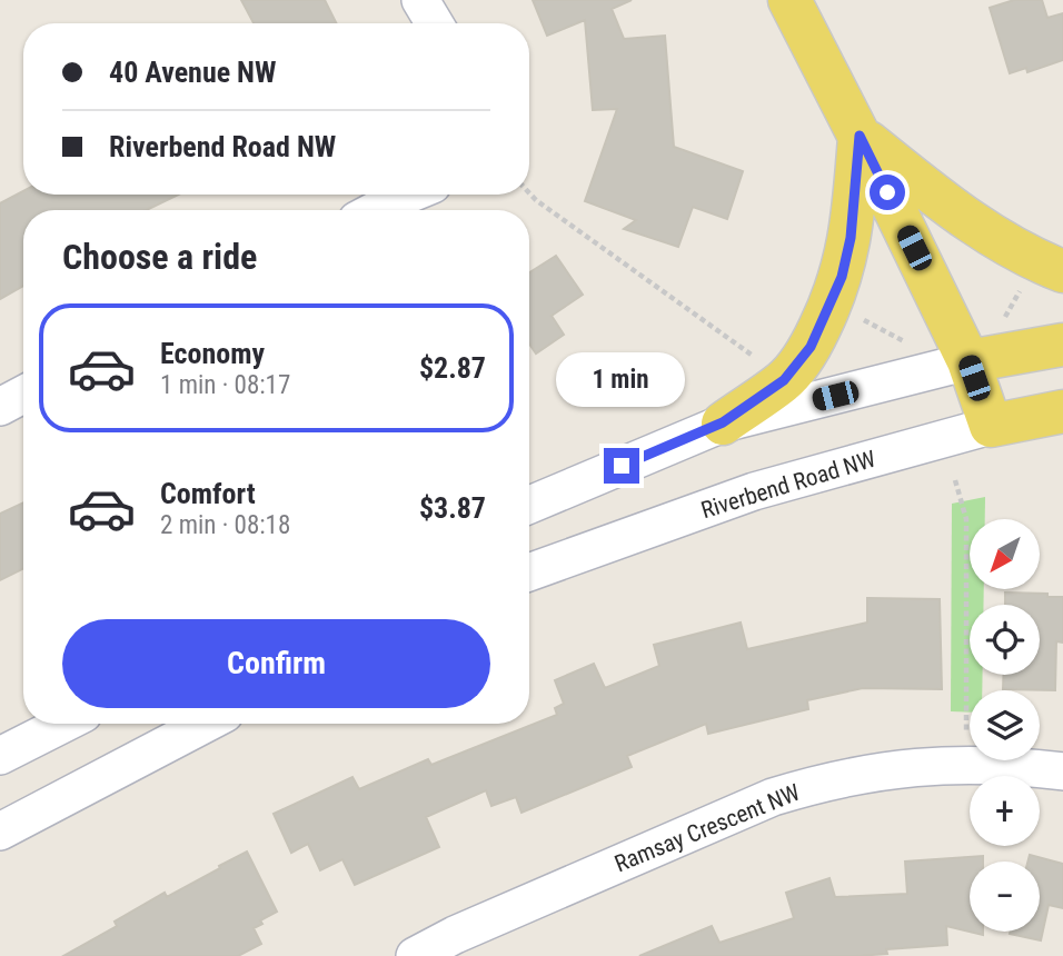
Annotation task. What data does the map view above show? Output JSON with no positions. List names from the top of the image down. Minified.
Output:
{"streets":{"main road":["Riverbend Road NW"],"street":["Ramsay Crescent NW"]},"north":"bottom left","page":{"banner":["40 Avenue NW","Riverbend Road NW"],"heading":"Choose a ride","list":[{"name":"Economy","note":"1 min · 08:17","value":"$2.87"},{"name":"Comfort","note":"2 min · 08:18","value":"$3.87"}],"bubble":"1 min","map_buttons":["+","−"],"buttons":"Confirm"}}
